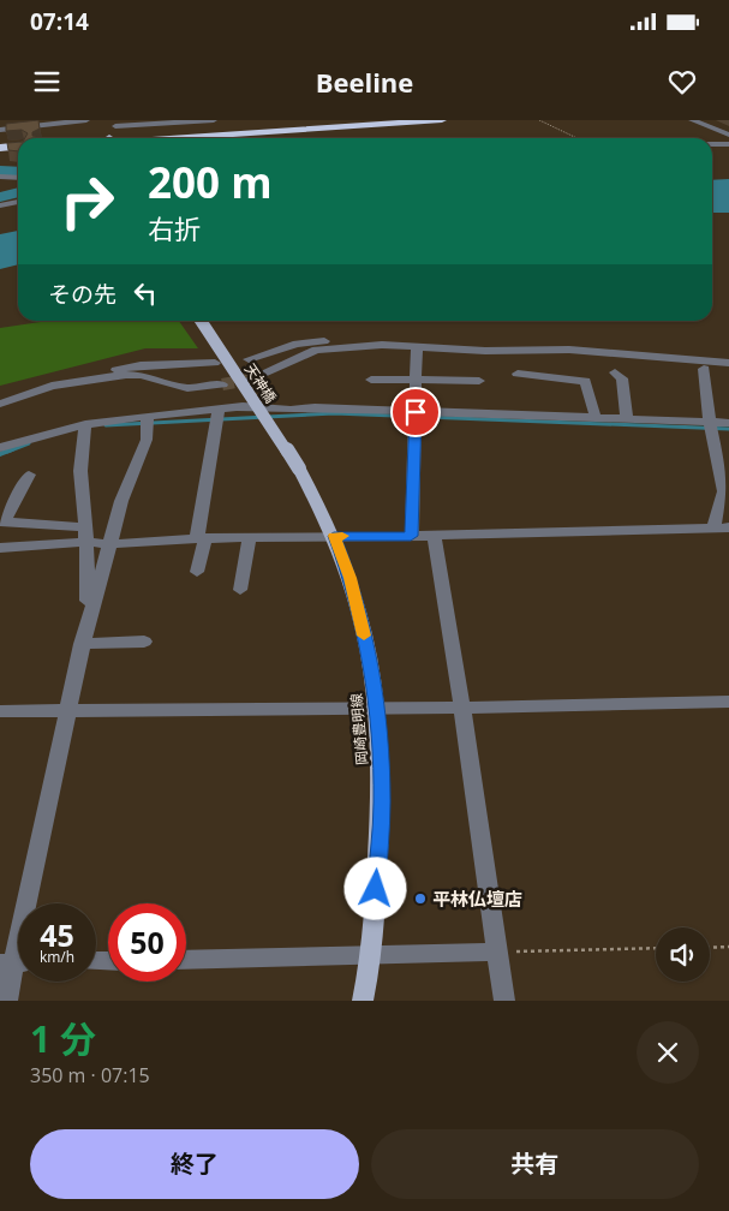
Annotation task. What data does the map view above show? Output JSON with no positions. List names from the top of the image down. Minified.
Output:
{"streets":{"main road":["天神橋","岡崎豊明線"]},"crossings":[["天神橋","岡崎豊明線"]],"places":["平林仏壇店"],"page":{"status":"07:14","header":"Beeline","turn":["200 m","右折"],"then":"その先","speed":"45 km/h","limit":"50","heading":["1 分","350 m · 07:15"],"buttons":["終了","共有"]}}
